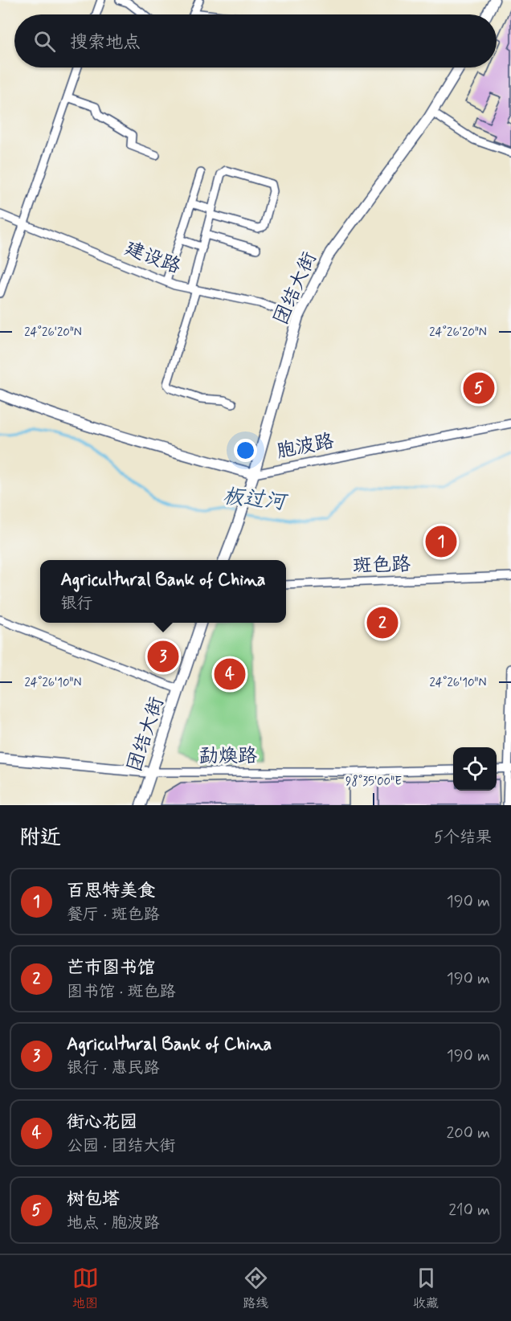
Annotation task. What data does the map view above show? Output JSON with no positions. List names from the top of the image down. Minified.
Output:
{"streets":{"main road":["团结大街","胞波路","勐焕路"],"street":["建设路","斑色路"]},"crossings":[["建设路","团结大街"],["团结大街","胞波路"],["团结大街","勐焕路"]],"water":["板过河"],"page":{"search":"搜索地点","pins":["5","1","2","3","4"],"popup":["Agricultural Bank of China","银行"],"heading":["附近","5个结果"],"list":[{"mark":"1","name":"百思特美食","note":"餐厅 · 斑色路","value":"190 m"},{"mark":"2","name":"芒市图书馆","note":"图书馆 · 斑色路","value":"190 m"},{"mark":"3","name":"Agricultural Bank of China","note":"银行 · 惠民路","value":"190 m"},{"mark":"4","name":"街心花园","note":"公园 · 团结大街","value":"200 m"},{"mark":"5","name":"树包塔","note":"地点 · 胞波路","value":"210 m"}],"nav":["地图","路线","收藏"]},"coordinates":["24°26'20\"N","24°26'10\"N","98°35'00\"E"]}
